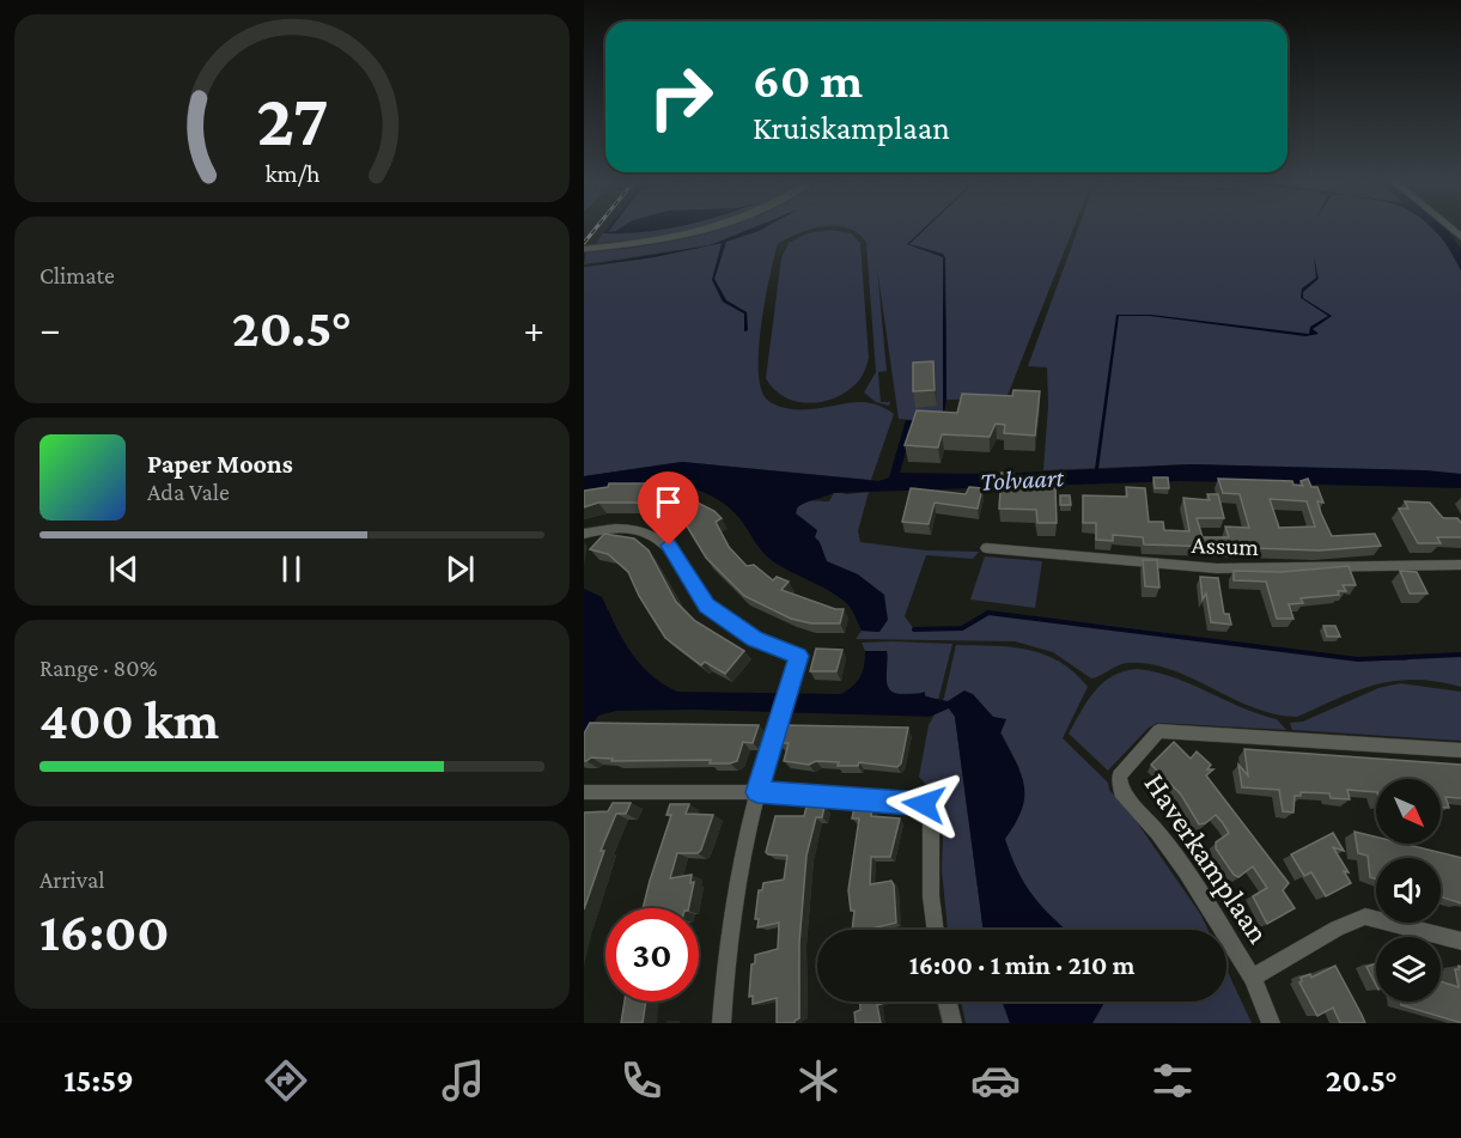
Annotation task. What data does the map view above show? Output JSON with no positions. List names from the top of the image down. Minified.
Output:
{"streets":{"street":["Assum","Haverkamplaan"]},"water":["Tolvaart"],"north":"bottom right","page":{"turn":["60 m","Kruiskamplaan"],"tile":["Climate",["Range · 80%","400 km"],["Arrival","16:00"]],"heat":["−","20.5°","+"],"song":["Paper Moons","Ada Vale"],"limit":"30","trip":"16:00 · 1 min · 210 m","tabs":["15:59","20.5°"],"gauge":["27","km/h"]}}
